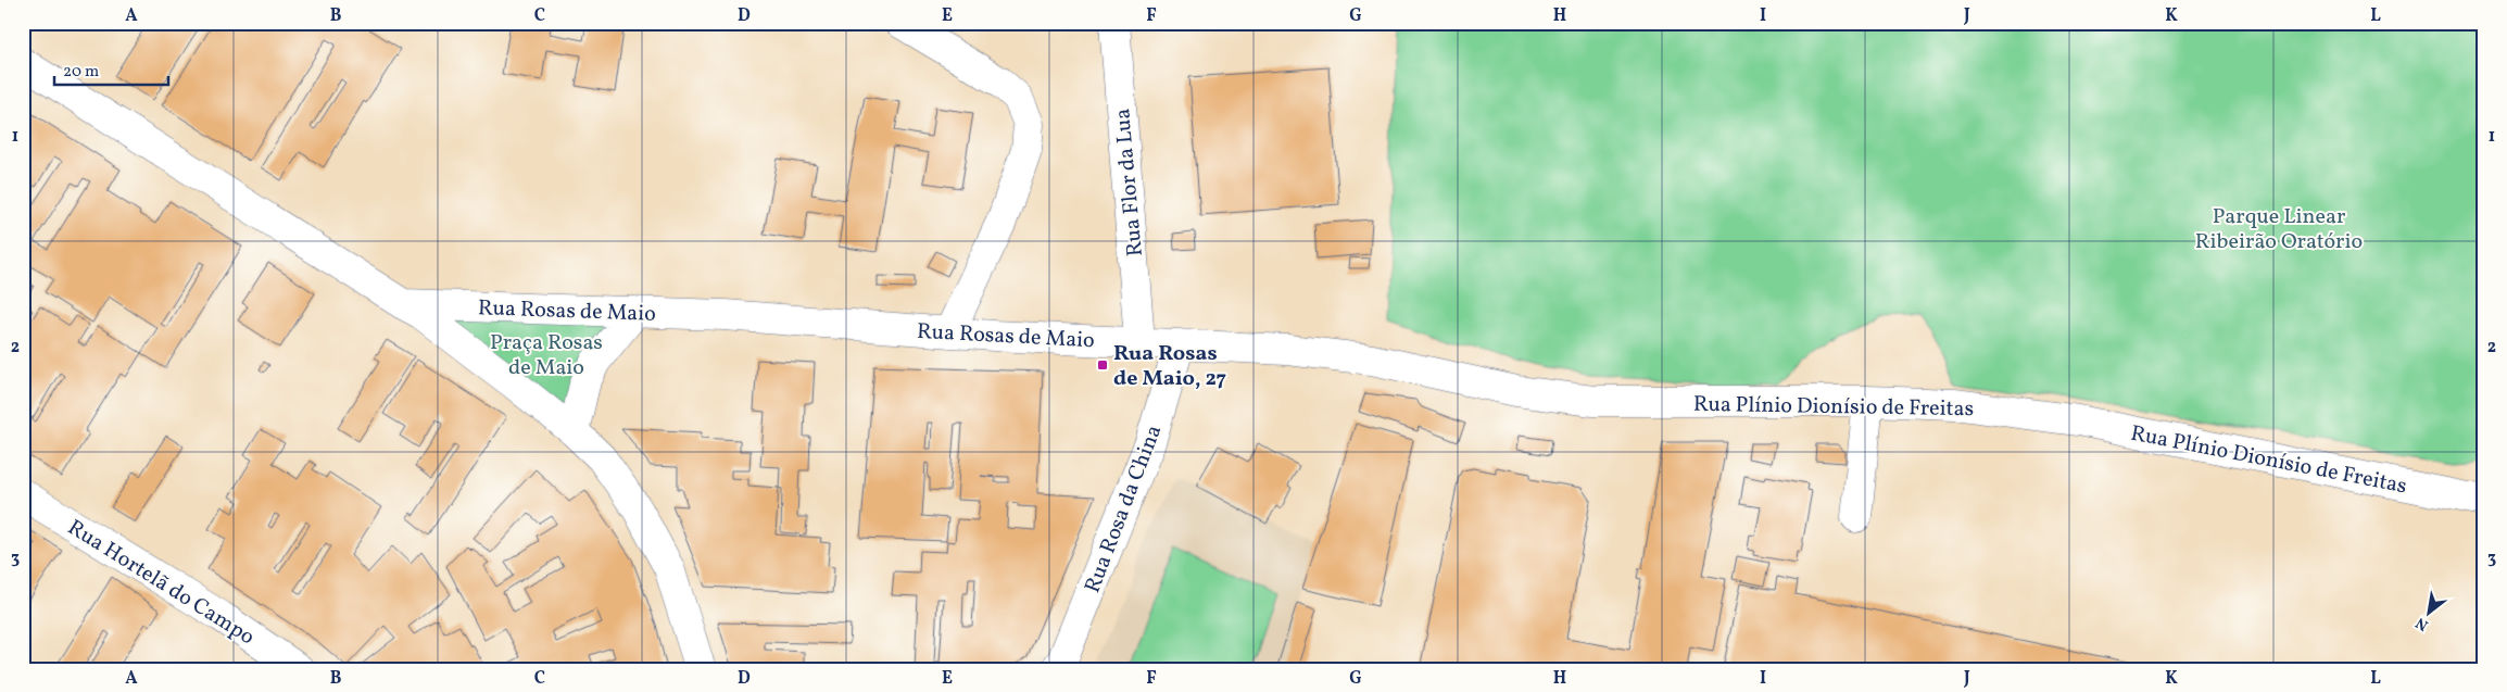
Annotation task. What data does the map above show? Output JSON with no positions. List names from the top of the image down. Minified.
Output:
{"streets":{"street":["Rua Flor da Lua","Rua Rosas de Maio","Rua Plínio Dionísio de Freitas","Rua Rosa da China","Rua Hortelã do Campo"]},"crossings":[["Rua Flor da Lua","Rua Rosas de Maio"],["Rua Rosas de Maio","Rua Plínio Dionísio de Freitas"],["Rua Rosas de Maio","Rua Rosa da China"],["Rua Plínio Dionísio de Freitas","Rua Rosa da China"]],"parks":["Parque Linear Ribeirão Oratório","Praça Rosas de Maio"],"places":{"transit":["Rua Rosas de Maio, 27"]},"scale_bar":"20 m","north":"bottom left","grid":{"columns":["A","B","C","D","E","F","G","H","I","J","K","L"],"rows":["1","2","3"]}}
